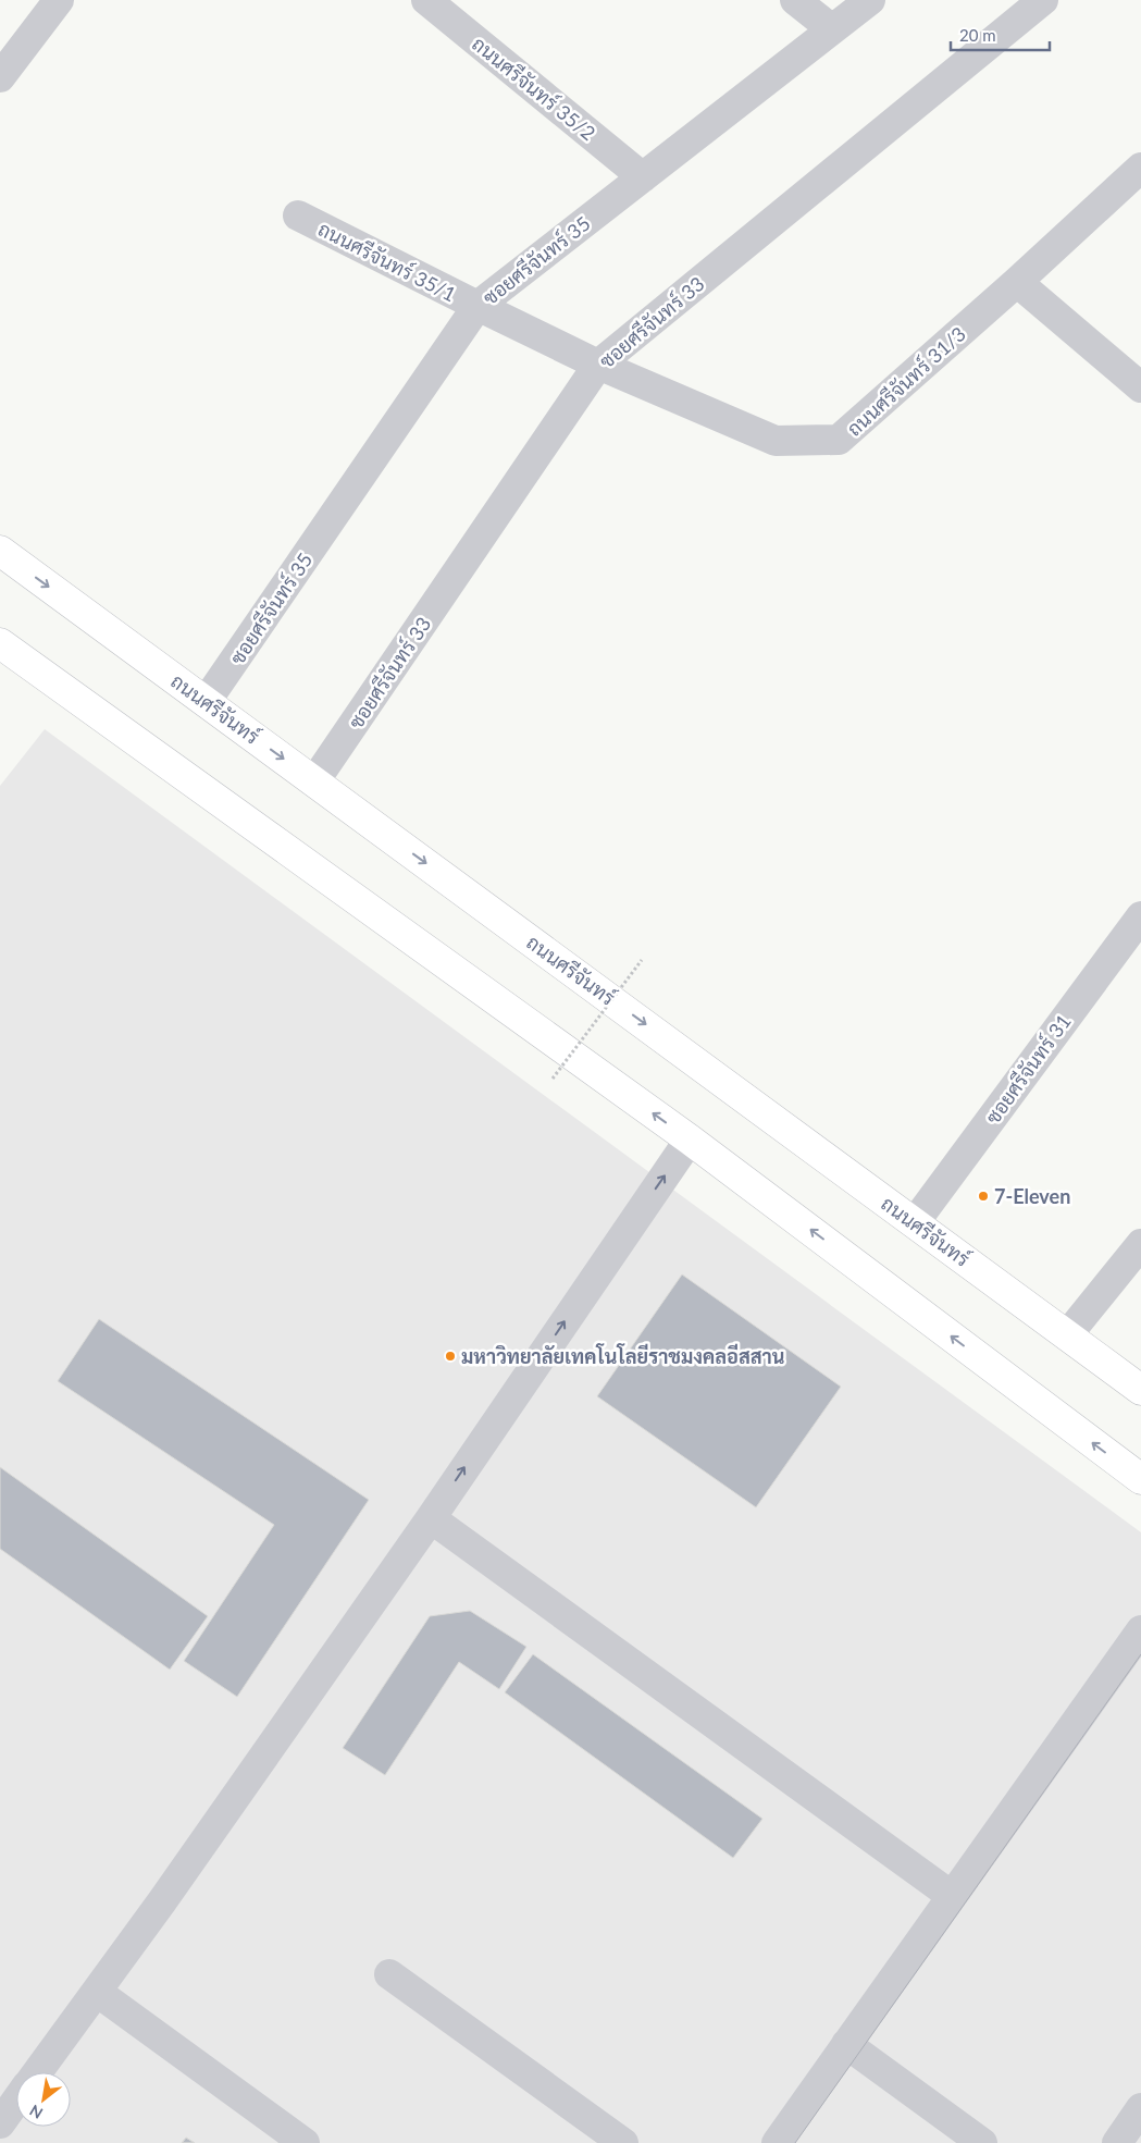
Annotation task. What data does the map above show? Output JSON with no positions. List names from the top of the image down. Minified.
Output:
{"streets":{"main road":["ถนนศรีจันทร์"],"street":["ถนนศรีจันทร์ 35/2","ซอยศรีจันทร์ 35","ถนนศรีจันทร์ 35/1","ซอยศรีจันทร์ 33","ถนนศรีจันทร์ 31/3","ซอยศรีจันทร์ 31"]},"crossings":[["ถนนศรีจันทร์ 35/2","ซอยศรีจันทร์ 35"],["ซอยศรีจันทร์ 35","ถนนศรีจันทร์ 35/1"],["ซอยศรีจันทร์ 35","ถนนศรีจันทร์ 31/3"],["ซอยศรีจันทร์ 35","ถนนศรีจันทร์"],["ถนนศรีจันทร์ 35/1","ถนนศรีจันทร์ 31/3"],["ซอยศรีจันทร์ 33","ถนนศรีจันทร์ 31/3"],["ซอยศรีจันทร์ 33","ถนนศรีจันทร์"],["ถนนศรีจันทร์","ซอยศรีจันทร์ 31"]],"places":["7-Eleven","มหาวิทยาลัยเทคโนโลยีราชมงคลอีสสาน"],"scale_bar":"20 m","north":"bottom left"}
